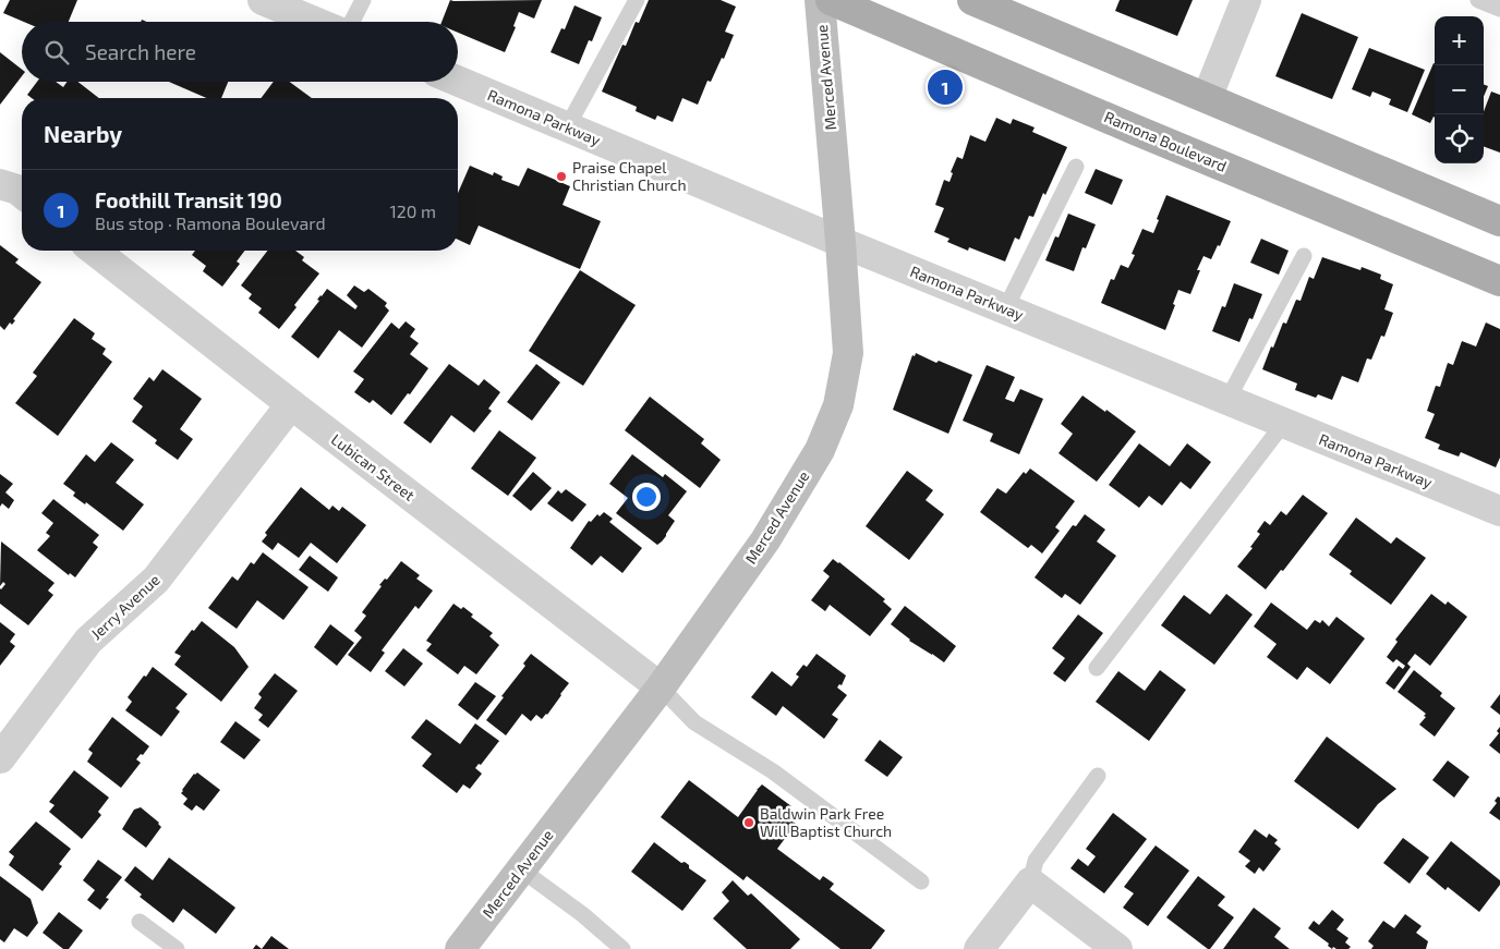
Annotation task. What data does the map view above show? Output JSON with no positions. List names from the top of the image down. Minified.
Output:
{"streets":{"main road":["Ramona Boulevard"],"street":["Merced Avenue","Ramona Parkway","Lubican Street","Jerry Avenue"]},"crossings":[["Merced Avenue","Ramona Parkway"],["Merced Avenue","Lubican Street"],["Lubican Street","Jerry Avenue"]],"places":["Praise Chapel Christian Church","Baldwin Park Free Will Baptist Church"],"page":{"map_buttons":["+","−"],"search":"Search here","pins":"1","heading":"Nearby","list":[{"mark":"1","name":"Foothill Transit 190","note":"Bus stop · Ramona Boulevard","value":"120 m"}]}}
